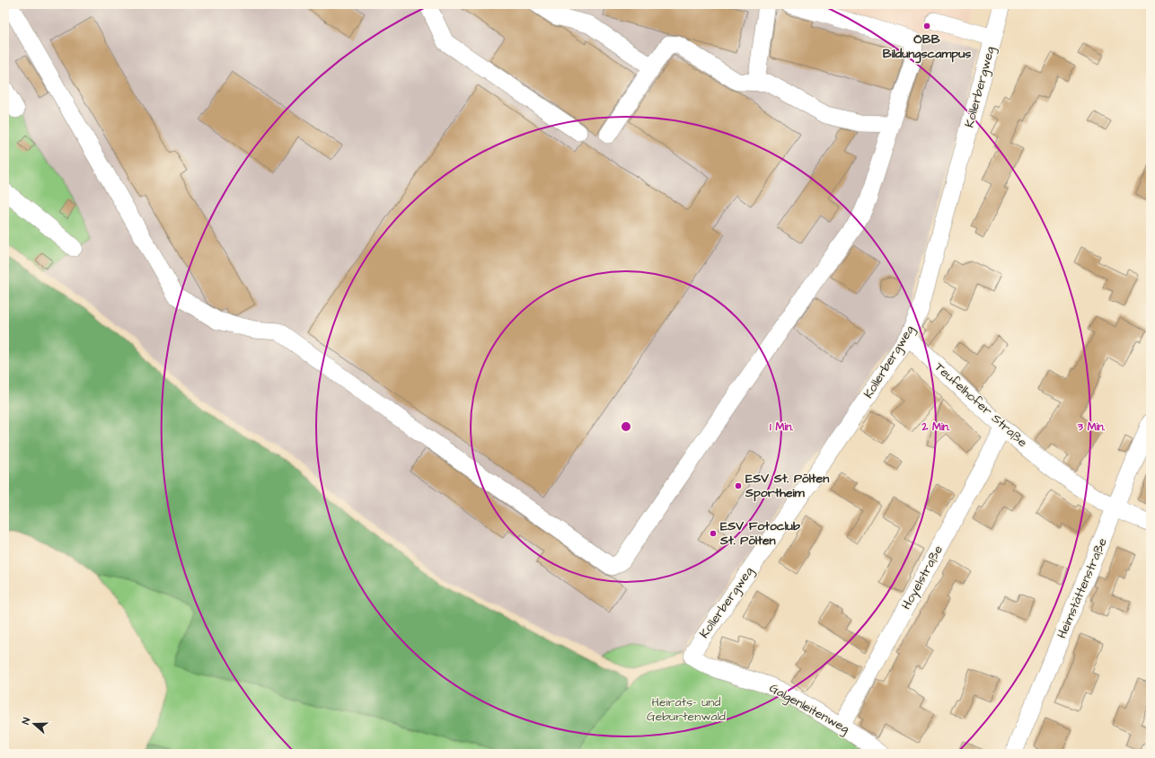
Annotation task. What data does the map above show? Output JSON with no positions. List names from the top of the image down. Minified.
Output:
{"streets":{"street":["Kollerbergweg","Teufelhofer Straße","Hoyelstraße","Heimstättenstraße","Galgenleitenweg"]},"crossings":[["Kollerbergweg","Teufelhofer Straße"],["Kollerbergweg","Galgenleitenweg"],["Teufelhofer Straße","Hoyelstraße"],["Teufelhofer Straße","Heimstättenstraße"],["Hoyelstraße","Galgenleitenweg"]],"parks":["Heirats- und Geburtenwald"],"places":["ÖBB Bildungscampus","ESV St. Pölten Sportheim","ESV Fotoclub St. Pölten"],"north":"left","rings":["1 Min.","2 Min.","3 Min."]}
